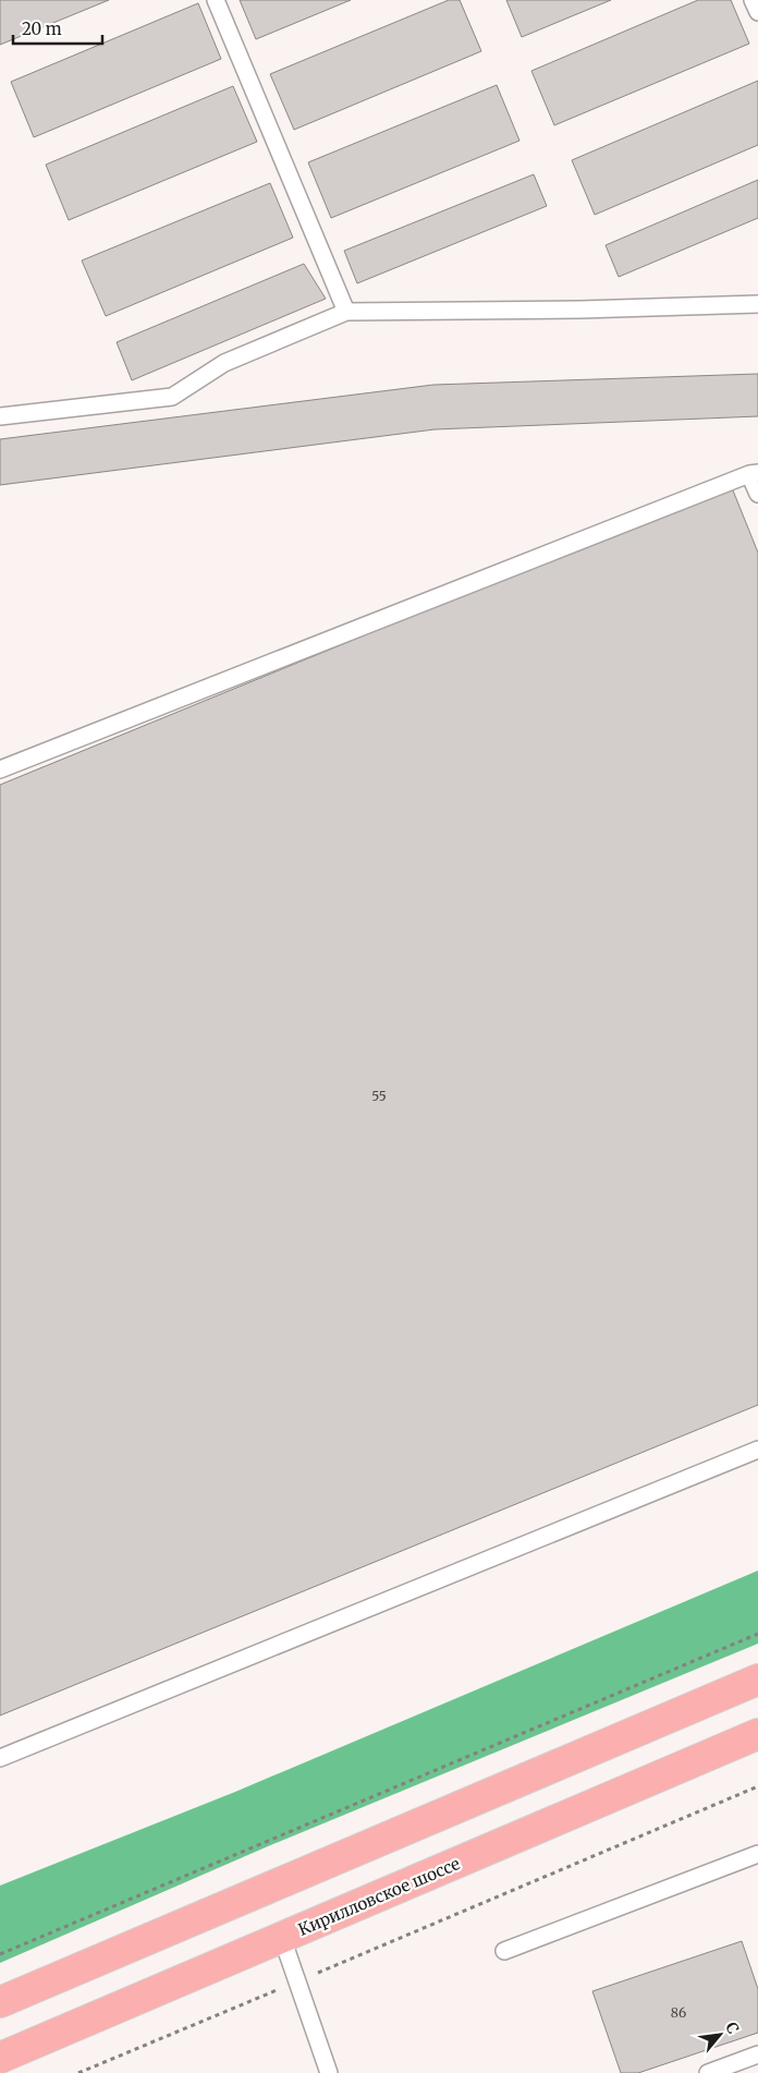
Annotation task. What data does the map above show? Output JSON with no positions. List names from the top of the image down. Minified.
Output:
{"streets":{"main road":["Кирилловское шоссе"]},"house_numbers":["55","86"],"scale_bar":"20 m","north":"top right"}
